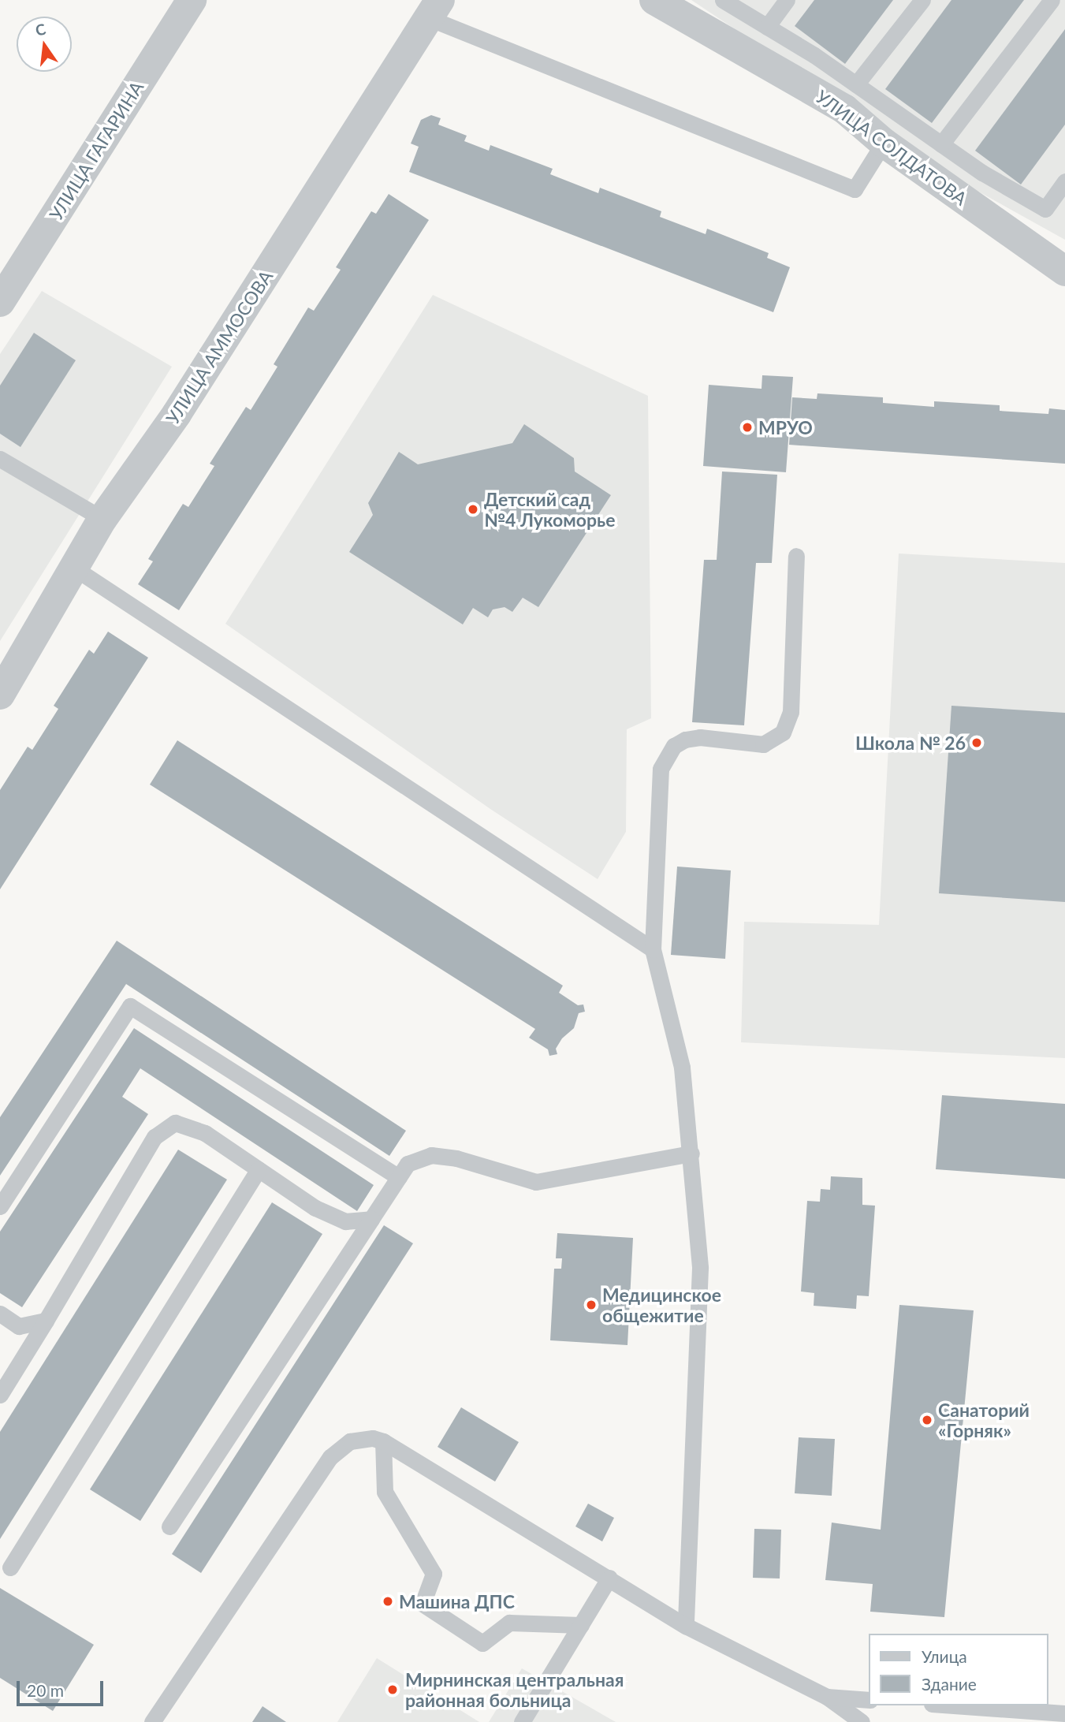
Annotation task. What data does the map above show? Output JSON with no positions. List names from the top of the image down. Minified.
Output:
{"streets":{"street":["УЛИЦА СОЛДАТОВА","УЛИЦА ГАГАРИНА","УЛИЦА АММОСОВА"]},"places":["МРУО","Детский сад №4 Лукоморье","Школа № 26","Медицинское общежитие","Санаторий «Горняк»","Машина ДПС","Мирнинская центральная районная больница"],"legend":["Улица","Здание"],"scale_bar":"20 m","north":"top"}
